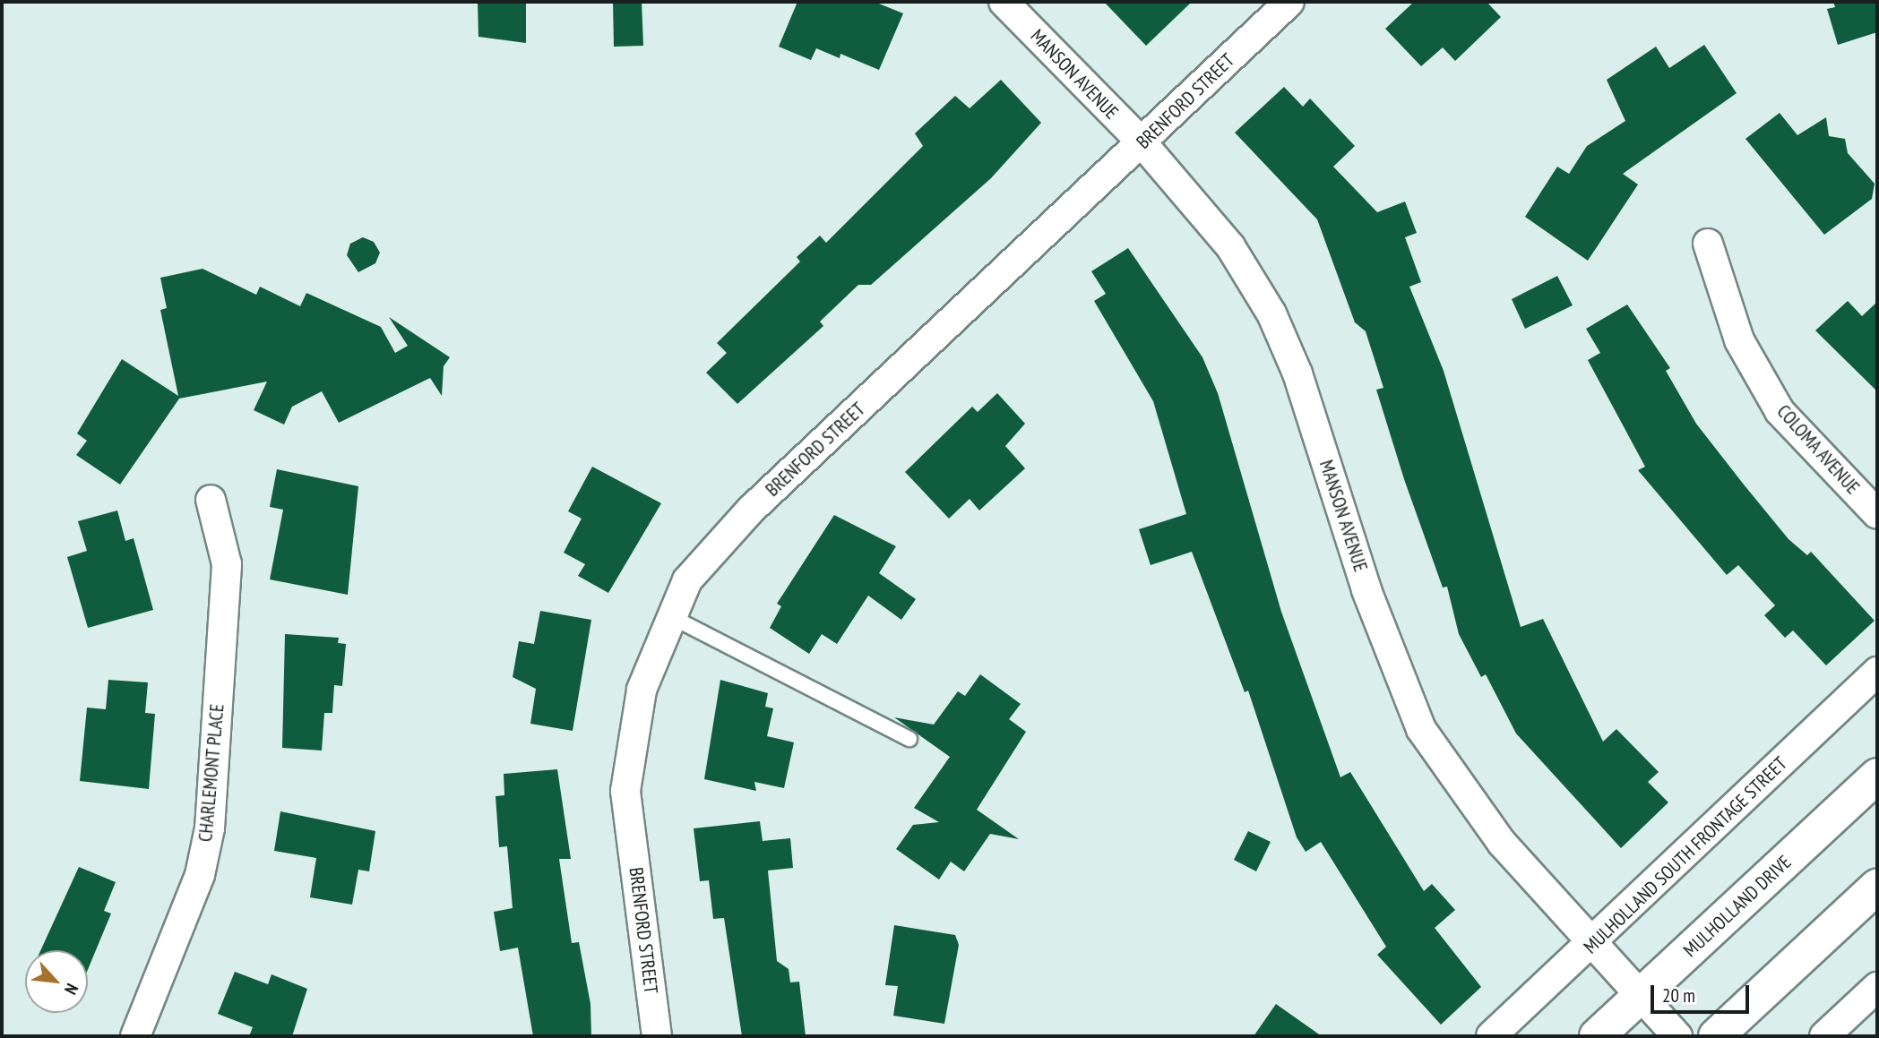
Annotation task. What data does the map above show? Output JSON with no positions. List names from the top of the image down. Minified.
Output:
{"streets":{"main road":["MULHOLLAND DRIVE"],"street":["MANSON AVENUE","BRENFORD STREET","COLOMA AVENUE","CHARLEMONT PLACE","MULHOLLAND SOUTH FRONTAGE STREET"]},"crossings":[["MANSON AVENUE","BRENFORD STREET"],["MANSON AVENUE","MULHOLLAND SOUTH FRONTAGE STREET"],["MANSON AVENUE","MULHOLLAND DRIVE"]],"scale_bar":"20 m","north":"bottom right"}
